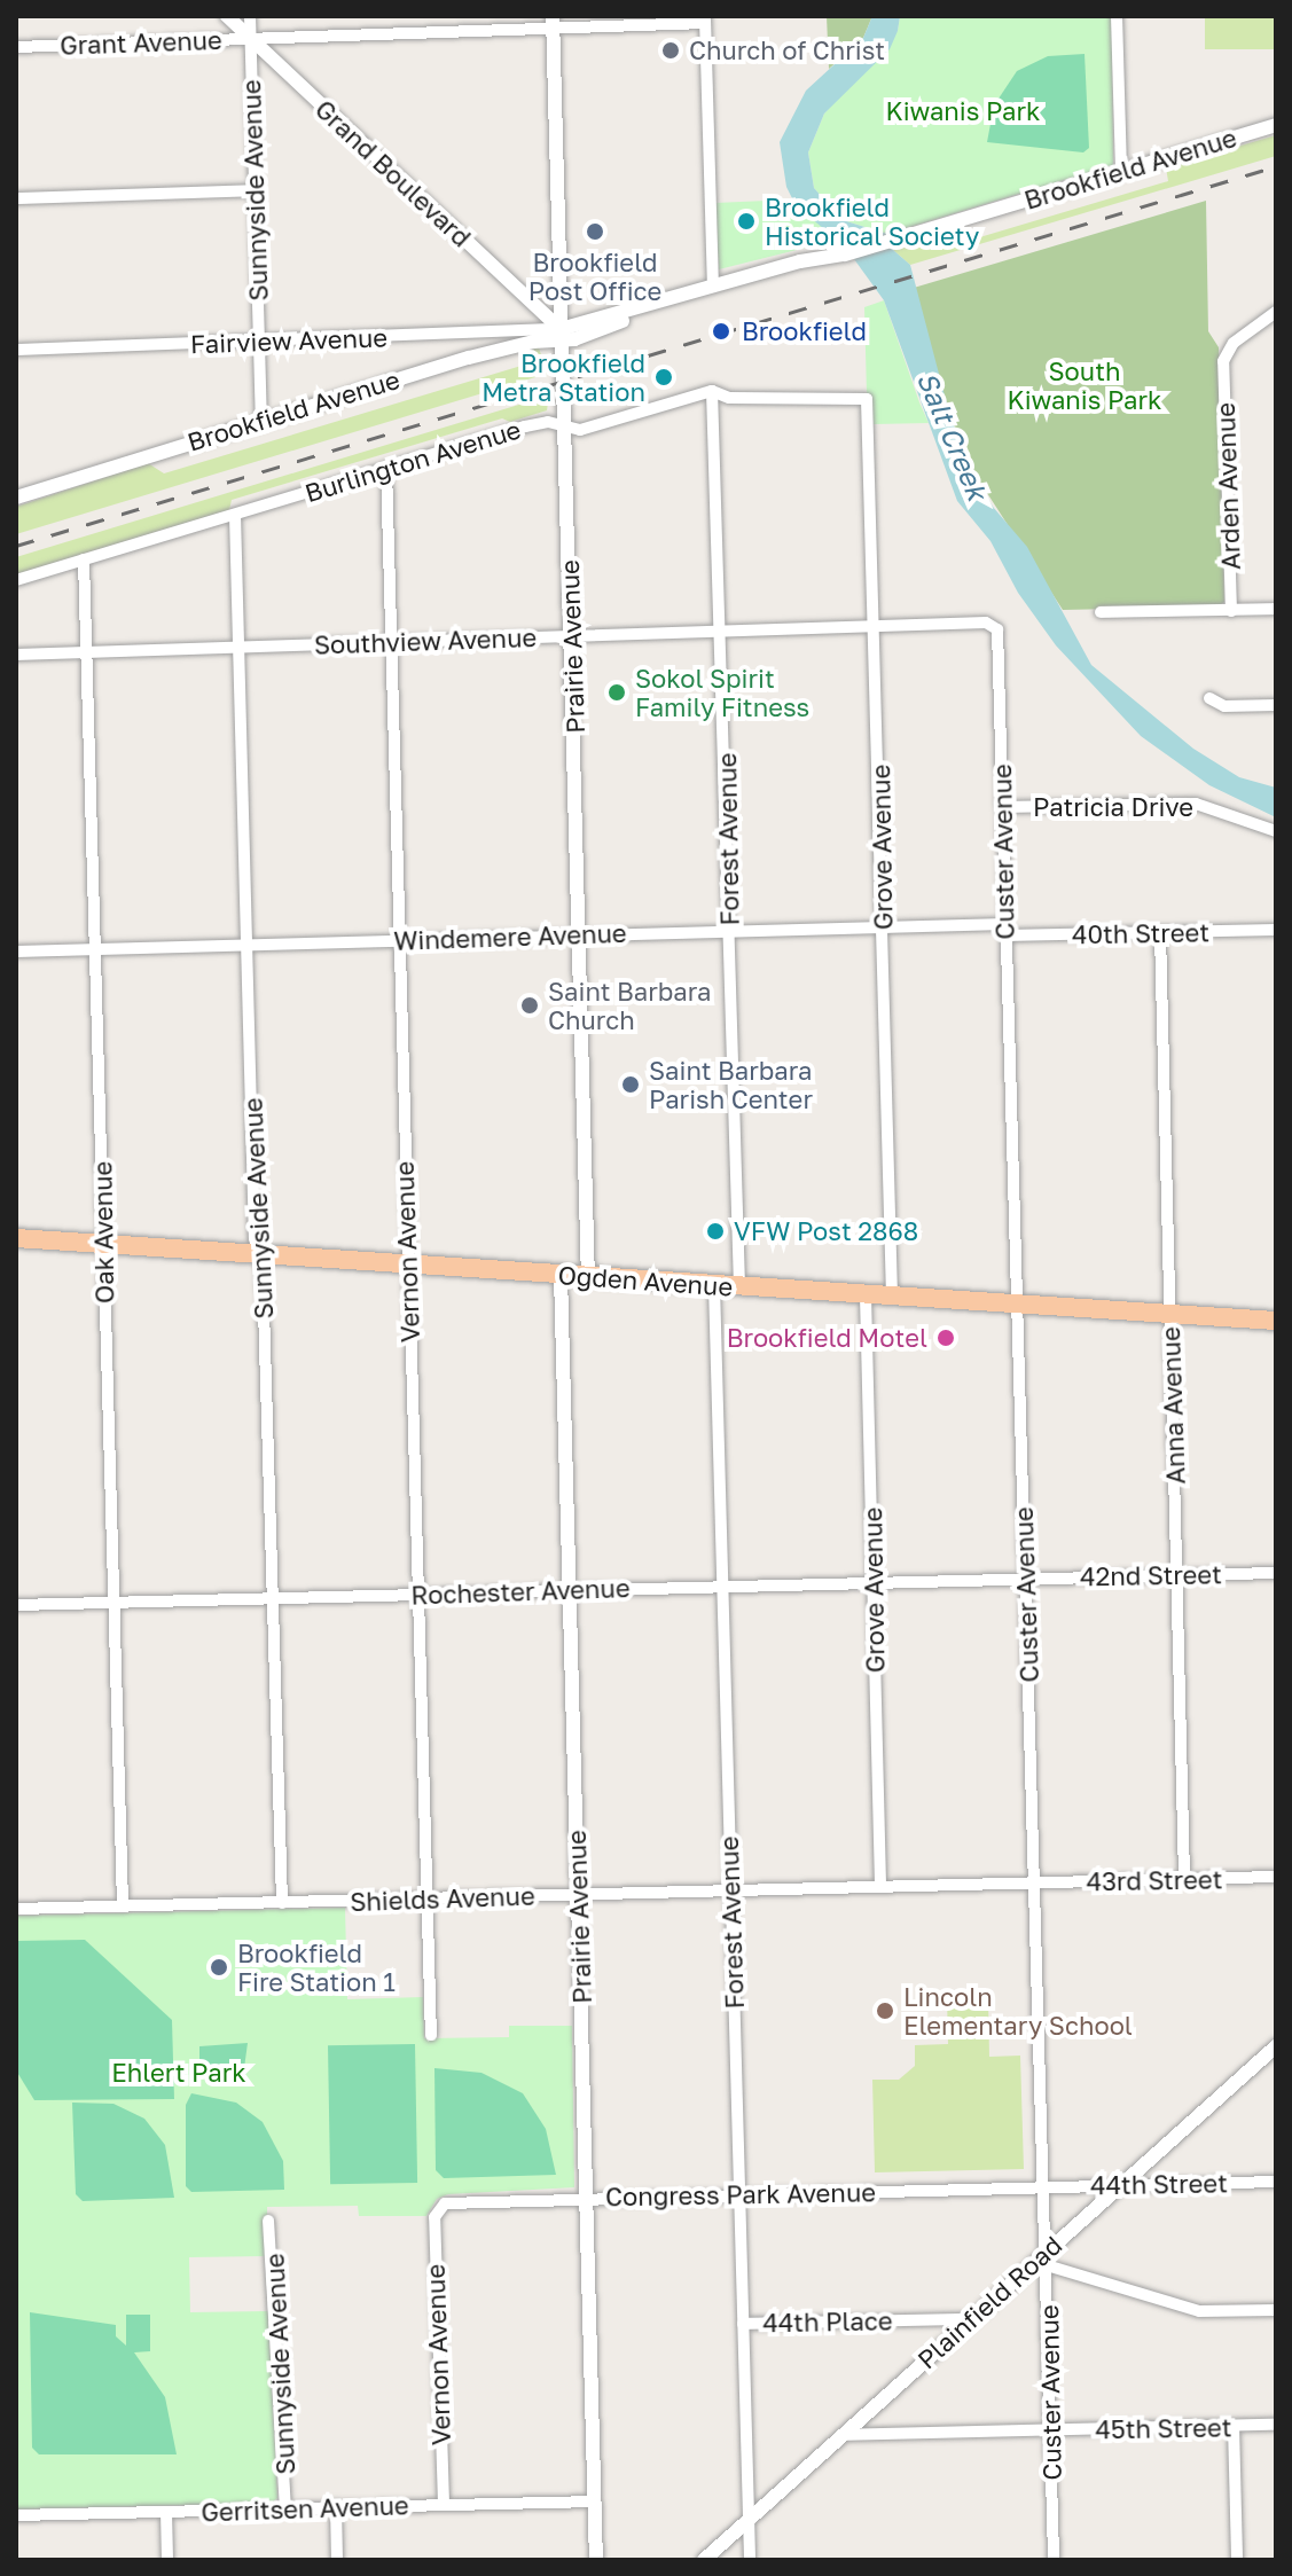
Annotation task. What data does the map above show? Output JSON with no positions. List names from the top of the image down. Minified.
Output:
{"streets":{"main road":["Ogden Avenue"],"street":["Grant Avenue","Brookfield Avenue","Grand Boulevard","Sunnyside Avenue","Fairview Avenue","Burlington Avenue","Arden Avenue","Southview Avenue","Prairie Avenue","Patricia Drive","Forest Avenue","Grove Avenue","Custer Avenue","40th Street","Windemere Avenue","Oak Avenue","Vernon Avenue","Anna Avenue","42nd Street","Rochester Avenue","43rd Street","Shields Avenue","44th Street","Congress Park Avenue","Plainfield Road","44th Place","45th Street","Gerritsen Avenue"]},"crossings":[["Grant Avenue","Grand Boulevard"],["Grant Avenue","Sunnyside Avenue"],["Grant Avenue","Prairie Avenue"],["Brookfield Avenue","Grand Boulevard"],["Brookfield Avenue","Sunnyside Avenue"],["Brookfield Avenue","Fairview Avenue"],["Brookfield Avenue","Prairie Avenue"],["Grand Boulevard","Sunnyside Avenue"],["Grand Boulevard","Fairview Avenue"],["Grand Boulevard","Prairie Avenue"],["Sunnyside Avenue","Fairview Avenue"],["Sunnyside Avenue","Burlington Avenue"],["Sunnyside Avenue","Southview Avenue"],["Sunnyside Avenue","Windemere Avenue"],["Sunnyside Avenue","Ogden Avenue"],["Sunnyside Avenue","Rochester Avenue"],["Sunnyside Avenue","Shields Avenue"],["Sunnyside Avenue","Gerritsen Avenue"],["Fairview Avenue","Prairie Avenue"],["Burlington Avenue","Prairie Avenue"],["Burlington Avenue","Forest Avenue"],["Burlington Avenue","Grove Avenue"],["Burlington Avenue","Oak Avenue"],["Burlington Avenue","Vernon Avenue"],["Southview Avenue","Prairie Avenue"],["Southview Avenue","Forest Avenue"],["Southview Avenue","Grove Avenue"],["Southview Avenue","Custer Avenue"],["Southview Avenue","Oak Avenue"],["Southview Avenue","Vernon Avenue"],["Prairie Avenue","Windemere Avenue"],["Prairie Avenue","Ogden Avenue"],["Prairie Avenue","Rochester Avenue"],["Prairie Avenue","Shields Avenue"],["Prairie Avenue","Congress Park Avenue"],["Prairie Avenue","Gerritsen Avenue"],["Patricia Drive","Custer Avenue"],["Forest Avenue","Windemere Avenue"],["Forest Avenue","Ogden Avenue"],["Forest Avenue","Rochester Avenue"],["Forest Avenue","Shields Avenue"],["Forest Avenue","Congress Park Avenue"],["Forest Avenue","Plainfield Road"],["Forest Avenue","44th Place"],["Grove Avenue","Windemere Avenue"],["Grove Avenue","Ogden Avenue"],["Grove Avenue","Rochester Avenue"],["Grove Avenue","Shields Avenue"],["Custer Avenue","40th Street"],["Custer Avenue","Windemere Avenue"],["Custer Avenue","Ogden Avenue"],["Custer Avenue","42nd Street"],["Custer Avenue","Rochester Avenue"],["Custer Avenue","43rd Street"],["Custer Avenue","Shields Avenue"],["Custer Avenue","44th Street"],["Custer Avenue","Congress Park Avenue"],["Custer Avenue","Plainfield Road"],["Custer Avenue","45th Street"],["40th Street","Windemere Avenue"],["40th Street","Anna Avenue"],["Windemere Avenue","Oak Avenue"],["Windemere Avenue","Vernon Avenue"],["Oak Avenue","Ogden Avenue"],["Oak Avenue","Rochester Avenue"],["Oak Avenue","Shields Avenue"],["Vernon Avenue","Ogden Avenue"],["Vernon Avenue","Rochester Avenue"],["Vernon Avenue","Shields Avenue"],["Vernon Avenue","Congress Park Avenue"],["Vernon Avenue","Gerritsen Avenue"],["Ogden Avenue","Anna Avenue"],["Anna Avenue","42nd Street"],["Anna Avenue","43rd Street"],["42nd Street","Rochester Avenue"],["43rd Street","Shields Avenue"],["44th Street","Congress Park Avenue"],["44th Street","Plainfield Road"],["Plainfield Road","44th Place"]],"water":["Salt Creek"],"parks":["Kiwanis Park","South Kiwanis Park","Ehlert Park"],"places":["Church of Christ","Brookfield Historical Society","Brookfield Post Office","Brookfield","Brookfield Metra Station","Sokol Spirit Family Fitness","Saint Barbara Church","Saint Barbara Parish Center","VFW Post 2868","Brookfield Motel","Brookfield Fire Station 1","Lincoln Elementary School"]}
